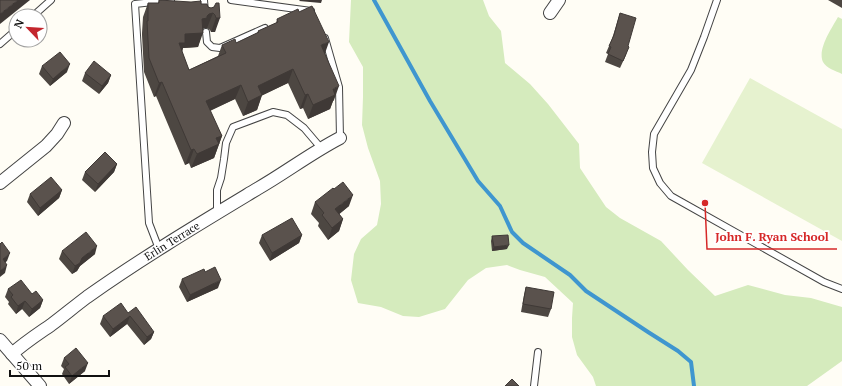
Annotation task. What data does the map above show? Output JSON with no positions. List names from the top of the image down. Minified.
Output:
{"streets":{"street":["Erlin Terrace"]},"places":["John F. Ryan School"],"scale_bar":"50 m","north":"top left"}
